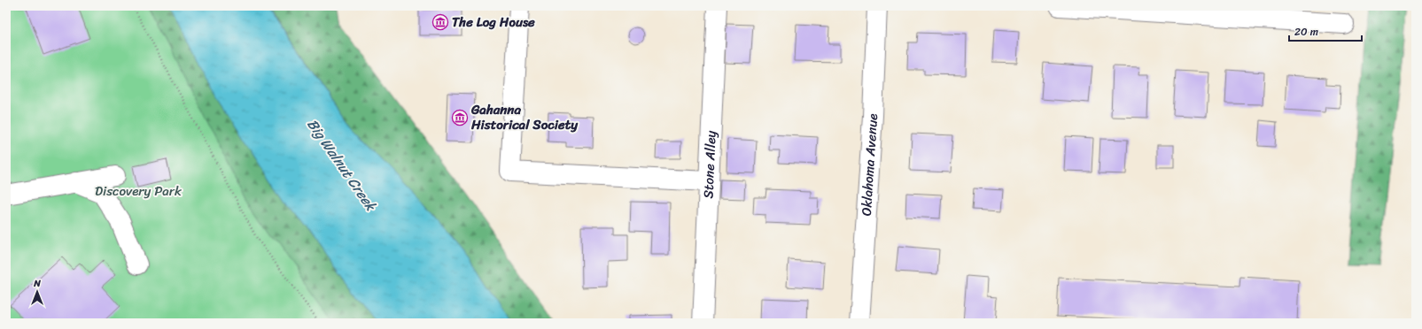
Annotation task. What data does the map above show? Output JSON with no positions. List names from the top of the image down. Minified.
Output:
{"streets":{"street":["Stone Alley","Oklahoma Avenue"]},"water":["Big Walnut Creek"],"parks":["Discovery Park"],"places":{"museum":["The Log House","Gahanna Historical Society"]},"scale_bar":"20 m","north":"top"}
